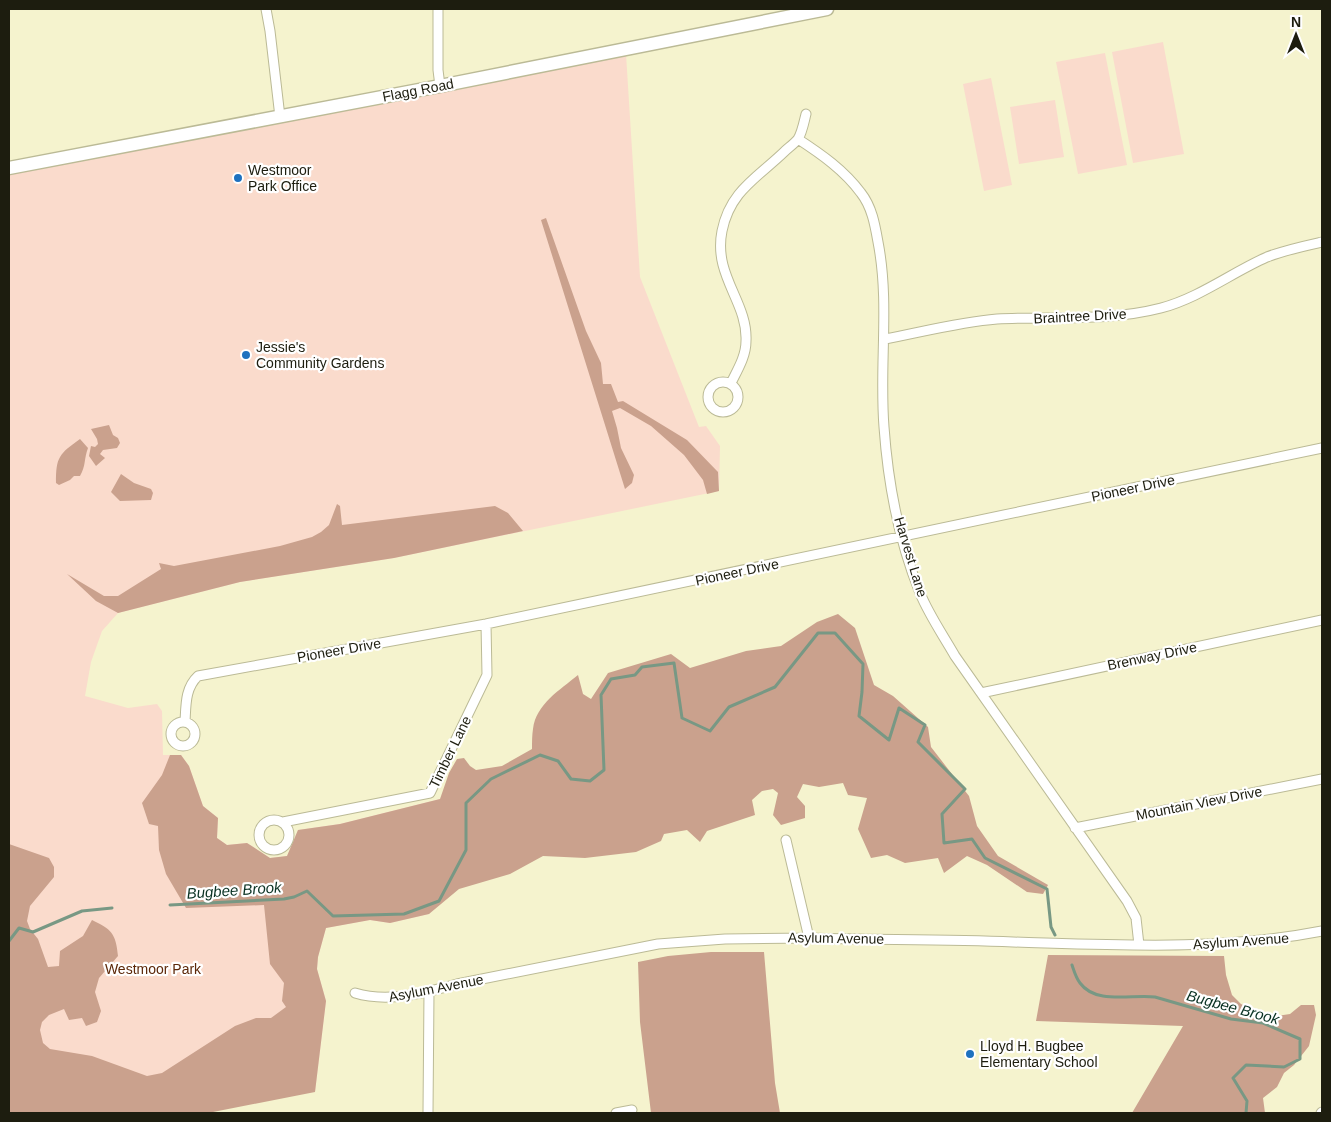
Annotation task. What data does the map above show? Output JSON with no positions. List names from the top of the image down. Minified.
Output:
{"streets":{"street":["Flagg Road","Braintree Drive","Pioneer Drive","Harvest Lane","Brenway Drive","Timber Lane","Mountain View Drive","Asylum Avenue"]},"crossings":[["Braintree Drive","Harvest Lane"],["Pioneer Drive","Harvest Lane"],["Pioneer Drive","Timber Lane"],["Harvest Lane","Brenway Drive"],["Harvest Lane","Mountain View Drive"],["Harvest Lane","Asylum Avenue"]],"water":["Bugbee Brook"],"parks":["Westmoor Park"],"places":["Westmoor Park Office","Jessie's Community Gardens","Lloyd H. Bugbee Elementary School"],"north":"top"}
